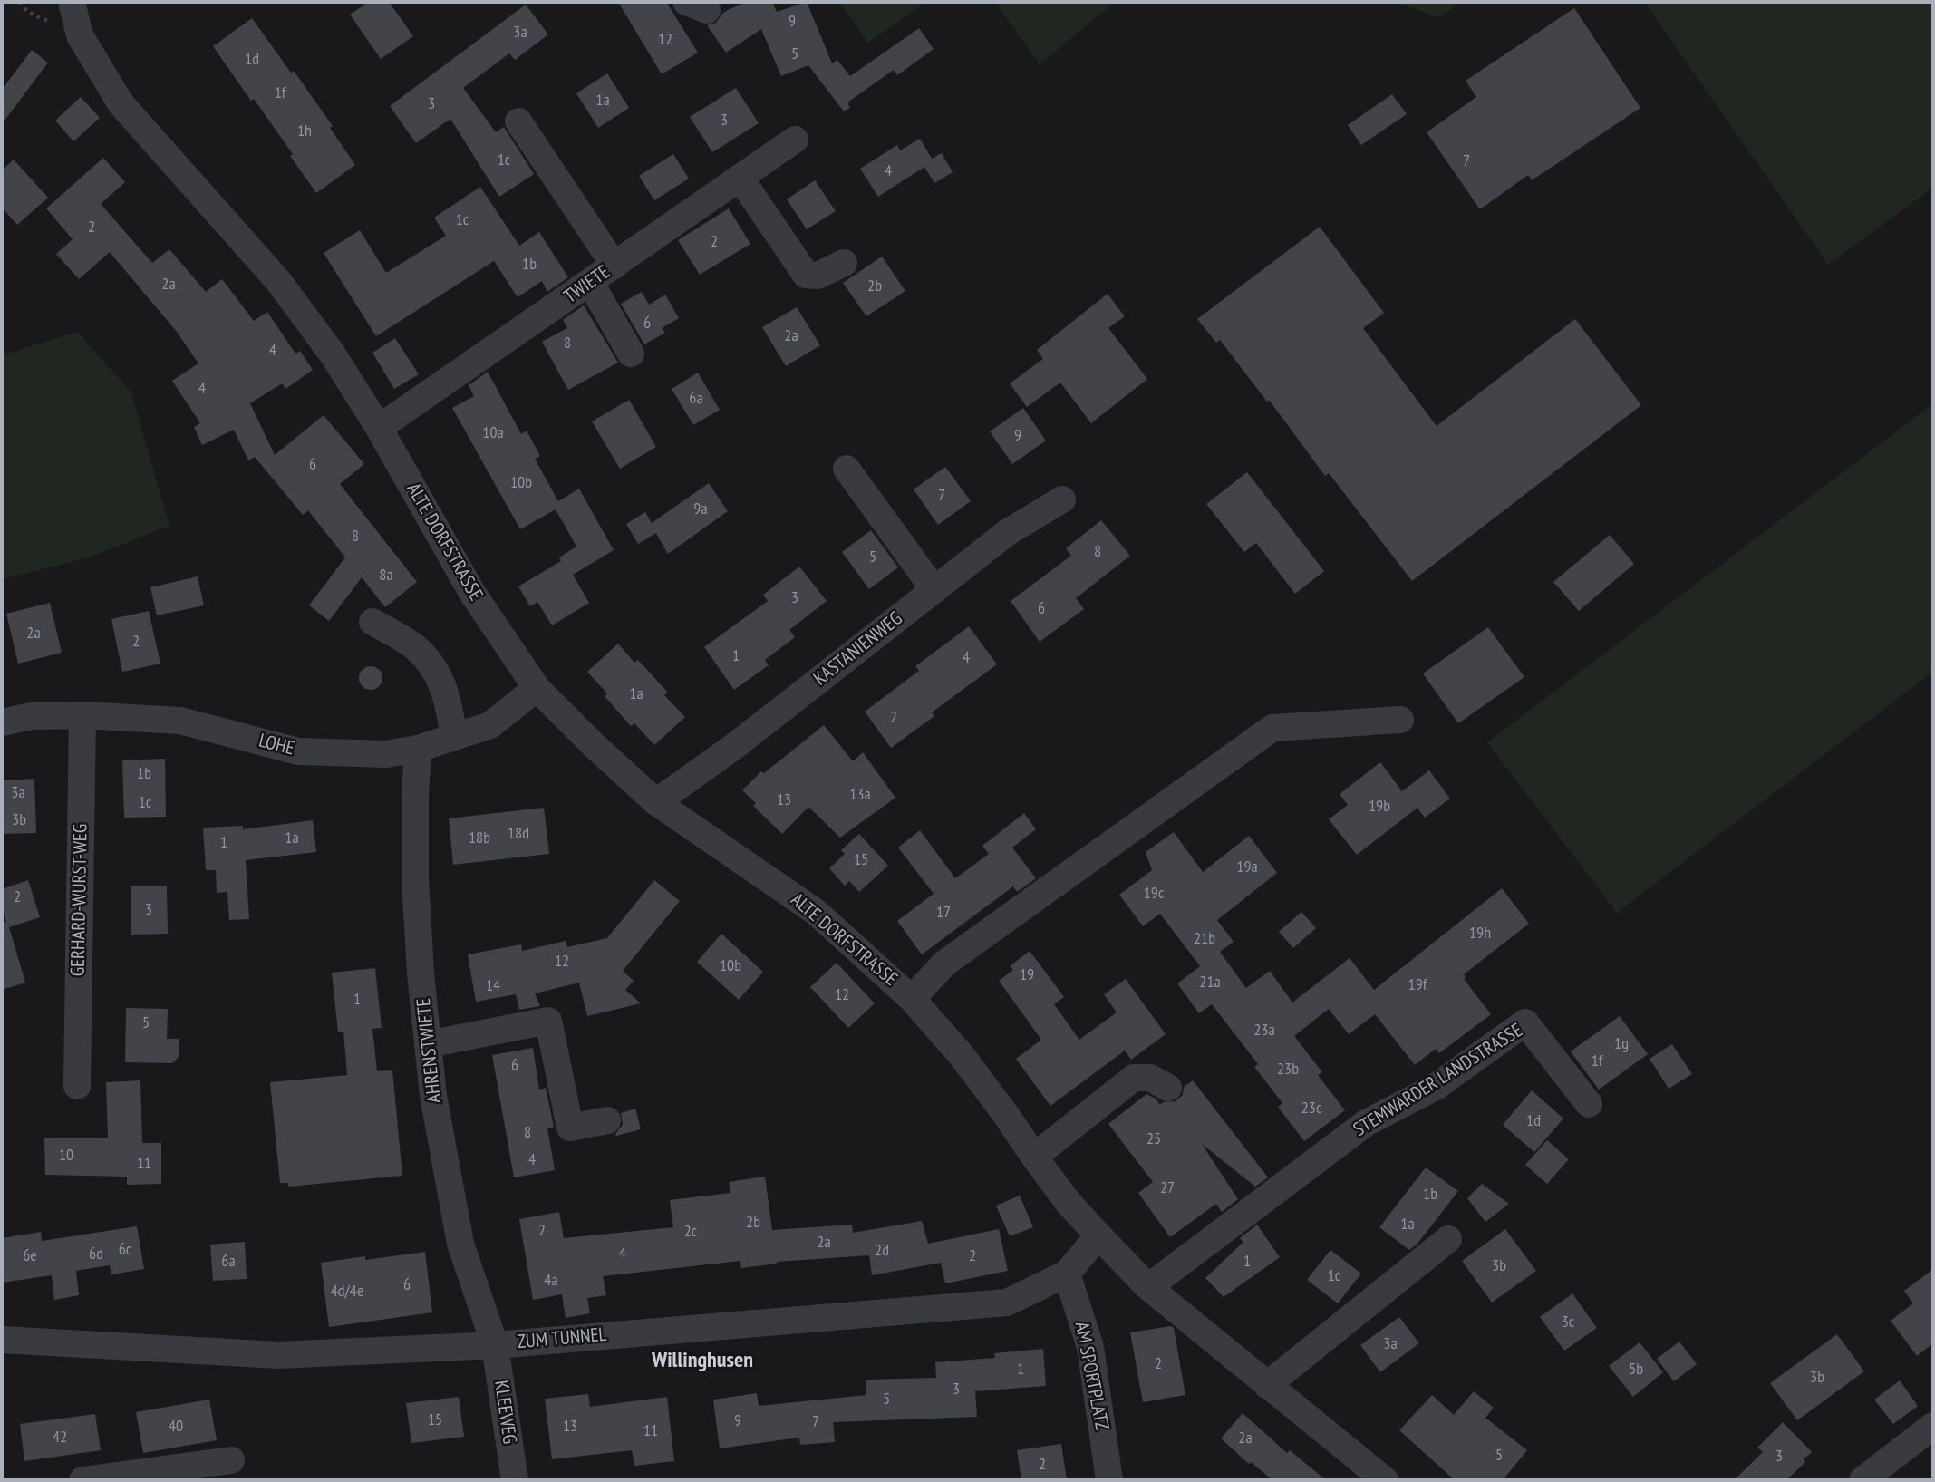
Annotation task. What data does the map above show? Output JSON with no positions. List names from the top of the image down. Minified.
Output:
{"streets":{"street":["TWIETE","ALTE DORFSTRASSE","KASTANIENWEG","LOHE","GERHARD-WURST-WEG","AHRENSTWIETE","STEMWARDER LANDSTRASSE","ZUM TUNNEL","AM SPORTPLATZ","KLEEWEG"]},"crossings":[["TWIETE","ALTE DORFSTRASSE"],["ALTE DORFSTRASSE","KASTANIENWEG"],["ALTE DORFSTRASSE","LOHE"],["ALTE DORFSTRASSE","ZUM TUNNEL"],["LOHE","GERHARD-WURST-WEG"],["LOHE","AHRENSTWIETE"],["AHRENSTWIETE","ZUM TUNNEL"],["AHRENSTWIETE","KLEEWEG"],["ZUM TUNNEL","AM SPORTPLATZ"],["ZUM TUNNEL","KLEEWEG"]],"districts":["Willinghusen"],"house_numbers":["9","3a","12","5","1d","1f","1a","3","3","1h","1c","7","4","1c","2","2","1b","2a","2b","6","2a","8","4","4","6a","10a","9","6","10b","7","9a","8","8","5","8a","3","6","2a","2","1","4","1a","2","1b","3a","13a","13","1c","19b","3b","18d","1a","18b","1","15","19a","19c","2","3","17","19h","21b","12","10b","19","21a","19f","14","12","1","5","23a","1g","1f","6","23b","23c","1d","8","25","10","4","11","27","1b","2b","1a","2","2c","2a","6c","2d","4","6d","6e","2","6a","1","3b","1c","4a","6","4d/4e","3c","3a","2","1","5b","3b","3","5","15","9","7","40","13","11","42","2a","5","3","2"]}
